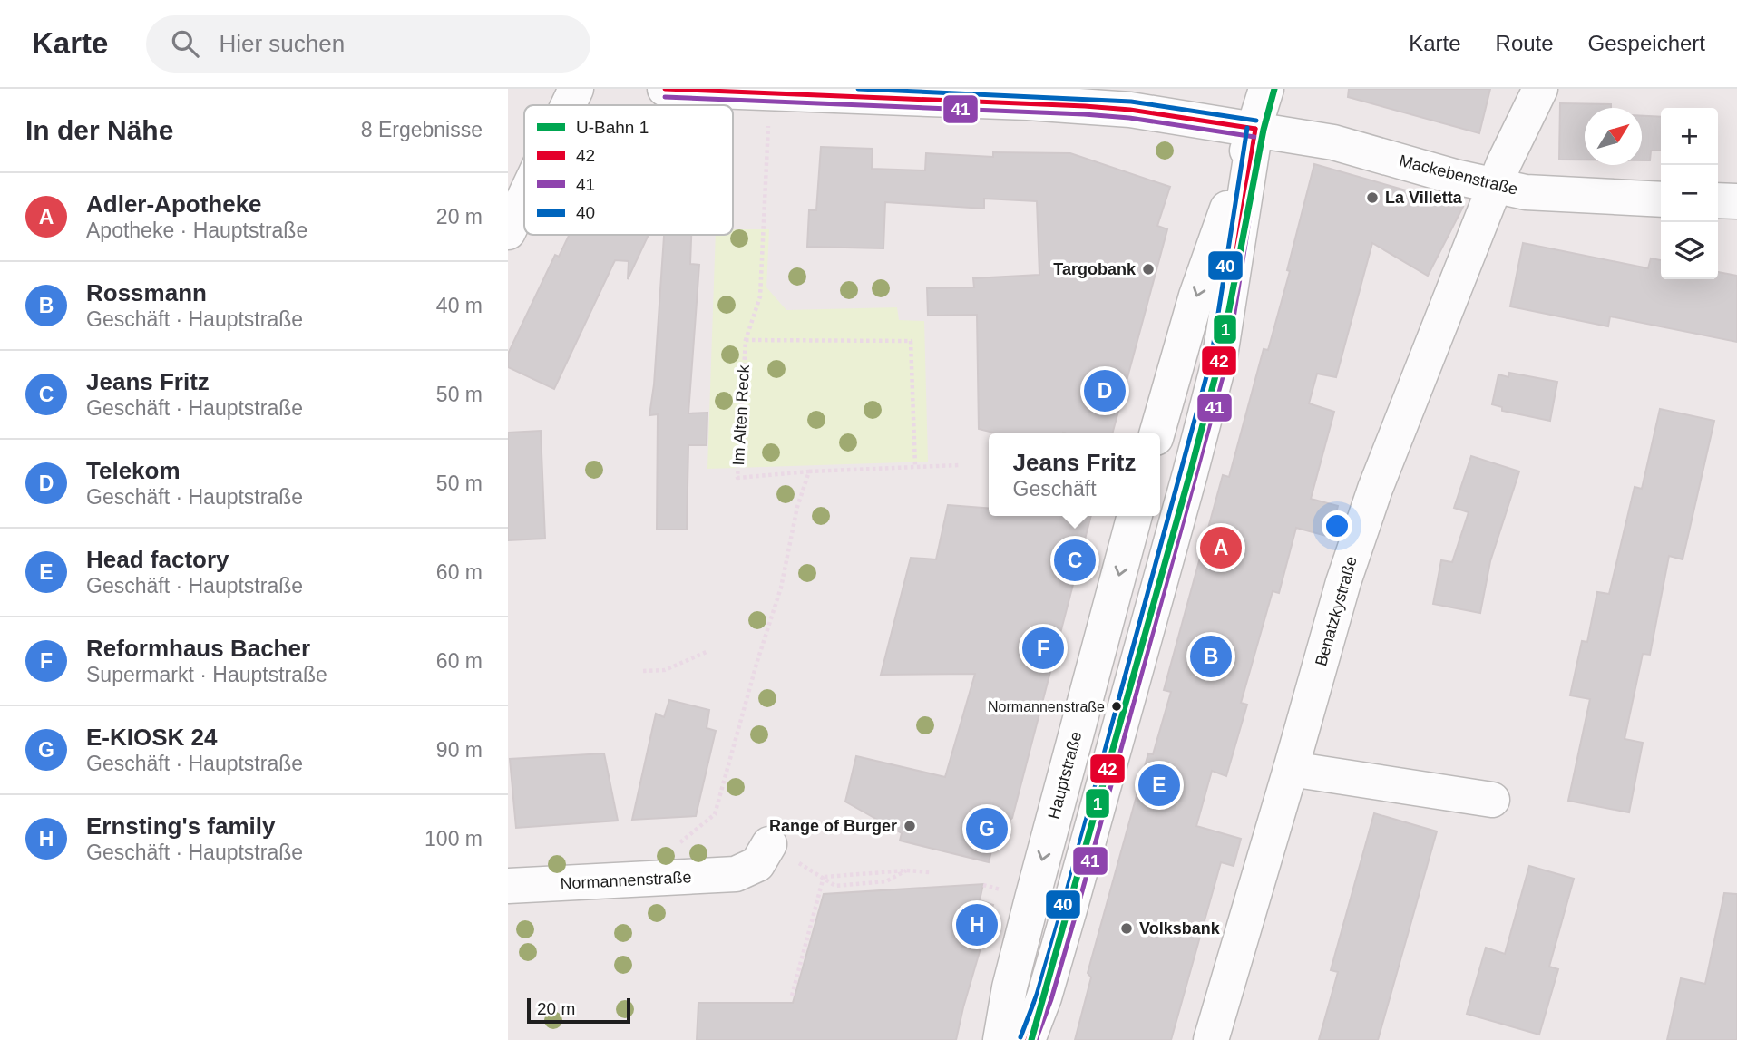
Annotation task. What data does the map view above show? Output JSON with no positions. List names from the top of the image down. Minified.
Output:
{"streets":{"street":["Mackebenstraße","Benatzkystraße","Hauptstraße","Normannenstraße"],"path":["Im Alten Reck"]},"crossings":[["Mackebenstraße","Benatzkystraße"]],"places":["La Villetta","Targobank","Normannenstraße","Range of Burger","Volksbank"],"lines":["metro line 1","transit line 42","transit line 40","transit line 41"],"legend":["U-Bahn 1","42","41","40"],"scale_bar":"20 m","north":"top right","page":{"header":"Karte","search":"Hier suchen","nav":["Karte","Route","Gespeichert"],"heading":["In der Nähe","8 Ergebnisse"],"map_buttons":["+","−"],"list":[{"mark":"A","name":"Adler-Apotheke","note":"Apotheke · Hauptstraße","value":"20 m"},{"mark":"B","name":"Rossmann","note":"Geschäft · Hauptstraße","value":"40 m"},{"mark":"C","name":"Jeans Fritz","note":"Geschäft · Hauptstraße","value":"50 m"},{"mark":"D","name":"Telekom","note":"Geschäft · Hauptstraße","value":"50 m"},{"mark":"E","name":"Head factory","note":"Geschäft · Hauptstraße","value":"60 m"},{"mark":"F","name":"Reformhaus Bacher","note":"Supermarkt · Hauptstraße","value":"60 m"},{"mark":"G","name":"E-KIOSK 24","note":"Geschäft · Hauptstraße","value":"90 m"},{"mark":"H","name":"Ernsting's family","note":"Geschäft · Hauptstraße","value":"100 m"}],"pins":["D","A","C","F","B","E","G","H"],"popup":["Jeans Fritz","Geschäft"],"scale":"20 m"}}
